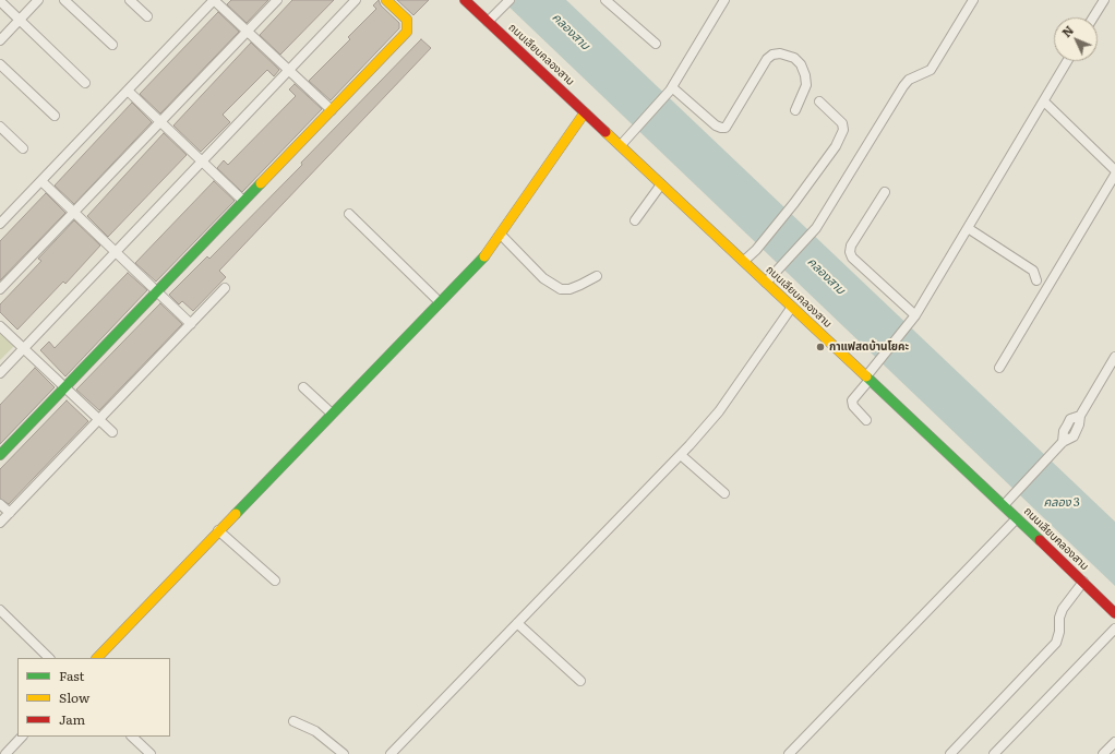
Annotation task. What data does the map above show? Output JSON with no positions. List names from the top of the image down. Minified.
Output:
{"streets":{"street":["ถนนเลียบคลองสาม"]},"water":["คลองสาม","คลอง 3"],"places":["กาแฟสดบ้านโยคะ"],"legend":["Fast","Slow","Jam"],"north":"top left"}
